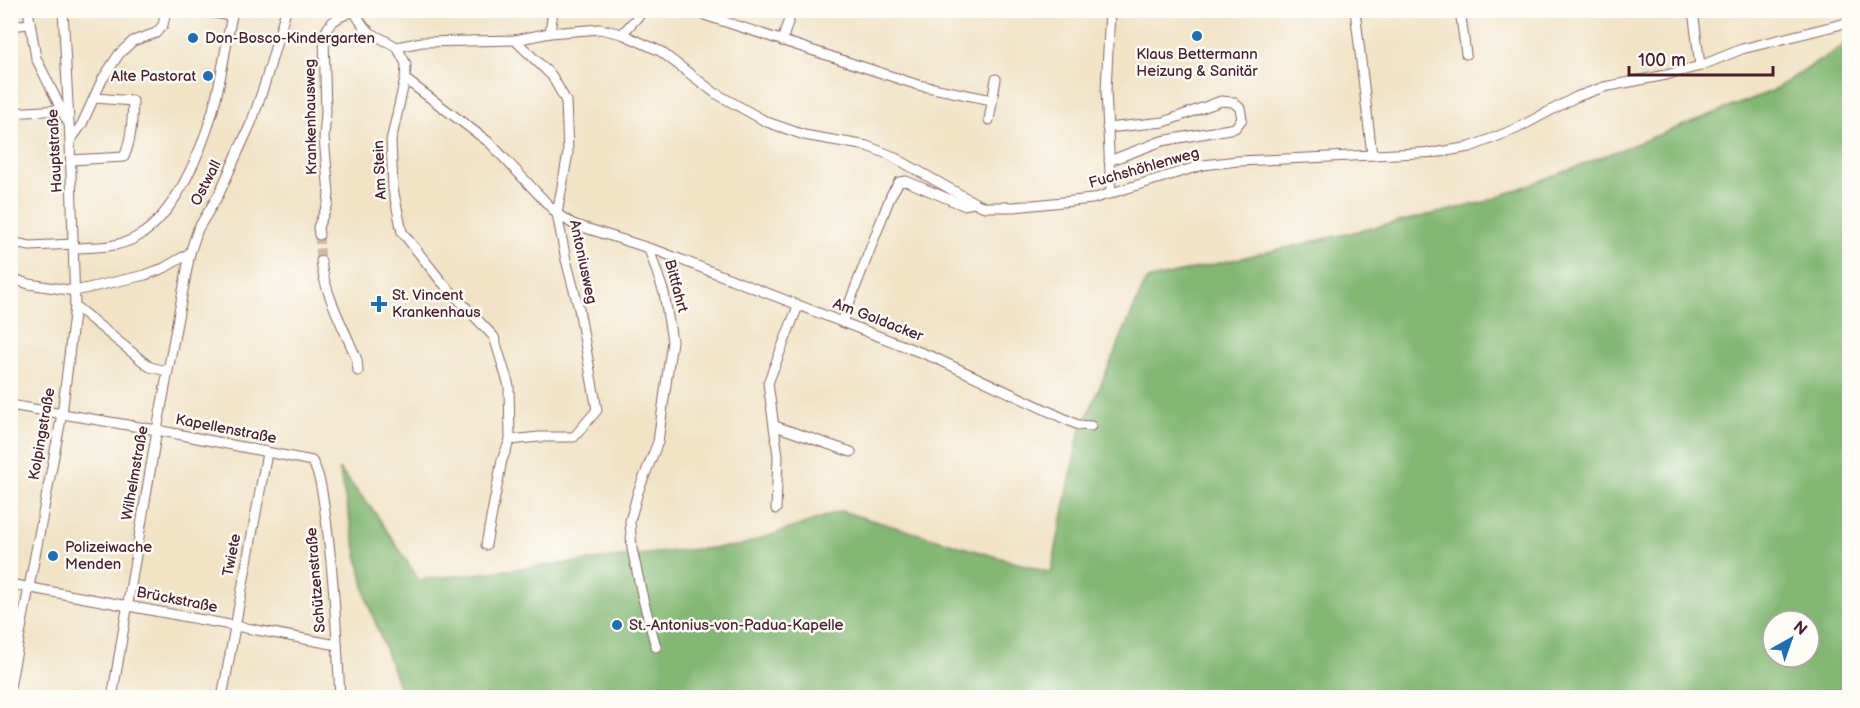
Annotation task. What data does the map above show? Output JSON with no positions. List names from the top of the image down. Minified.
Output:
{"streets":{"street":["Krankenhausweg","Hauptstraße","Fuchshöhlenweg","Am Stein","Ostwall","Antoniusweg","Bittfahrt","Am Goldacker","Kapellenstraße","Kolpingstraße","Wilhelmstraße","Twiete","Schützenstraße","Brückstraße"]},"crossings":[["Hauptstraße","Kolpingstraße"],["Fuchshöhlenweg","Antoniusweg"],["Am Stein","Antoniusweg"],["Am Stein","Bittfahrt"],["Ostwall","Wilhelmstraße"],["Antoniusweg","Bittfahrt"],["Bittfahrt","Am Goldacker"],["Kapellenstraße","Kolpingstraße"],["Kapellenstraße","Wilhelmstraße"],["Kapellenstraße","Twiete"],["Kapellenstraße","Schützenstraße"],["Kolpingstraße","Brückstraße"],["Wilhelmstraße","Brückstraße"],["Twiete","Brückstraße"],["Schützenstraße","Brückstraße"]],"places":{"other":["Klaus Bettermann Heizung & Sanitär","Don-Bosco-Kindergarten","Alte Pastorat","Polizeiwache Menden","St.-Antonius-von-Padua-Kapelle"],"health":["St. Vincent Krankenhaus"]},"scale_bar":"100 m","north":"top right"}
